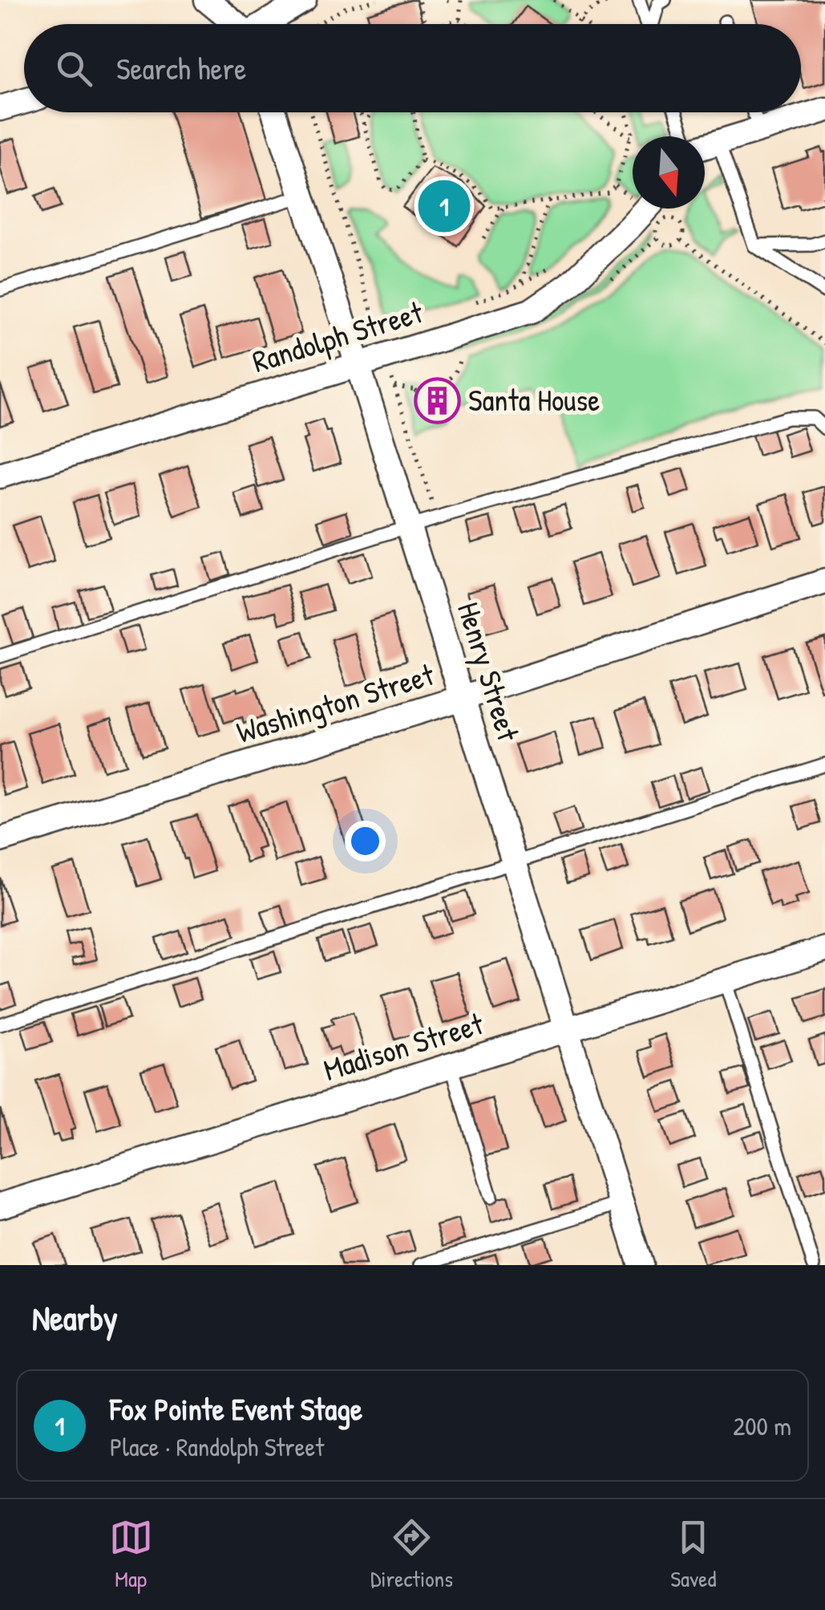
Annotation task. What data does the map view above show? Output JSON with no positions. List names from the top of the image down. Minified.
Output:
{"streets":{"street":["Randolph Street","Henry Street","Washington Street","Madison Street"]},"crossings":[["Randolph Street","Henry Street"],["Henry Street","Washington Street"],["Henry Street","Madison Street"]],"places":{"building":["Santa House"]},"north":"bottom","page":{"search":"Search here","pins":"1","heading":"Nearby","list":[{"mark":"1","name":"Fox Pointe Event Stage","note":"Place · Randolph Street","value":"200 m"}],"nav":["Map","Directions","Saved"]}}
